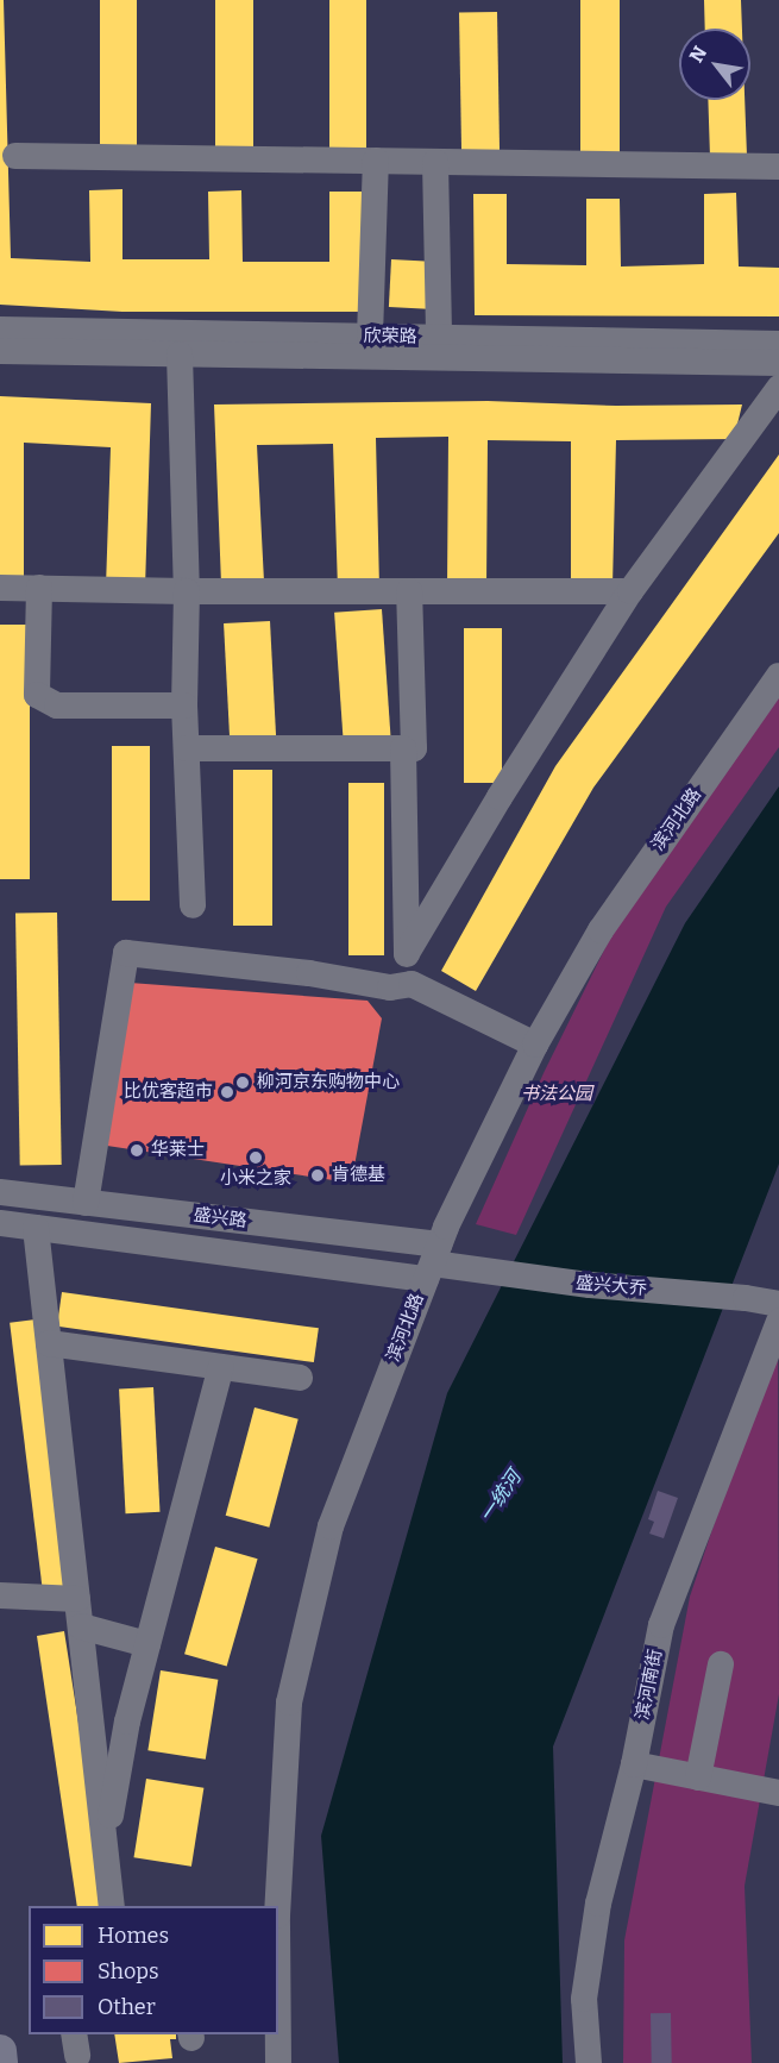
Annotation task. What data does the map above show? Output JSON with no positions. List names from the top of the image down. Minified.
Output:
{"streets":{"street":["欣荣路","滨河北路","盛兴路","盛兴大乔","滨河南街"]},"crossings":[["滨河北路","盛兴路"],["滨河北路","盛兴大乔"],["盛兴路","盛兴大乔"]],"water":["一统河"],"parks":["书法公园"],"places":["柳河京东购物中心","比优客超市","华莱士","小米之家","肯德基"],"legend":["Homes","Shops","Other"],"north":"top left"}
